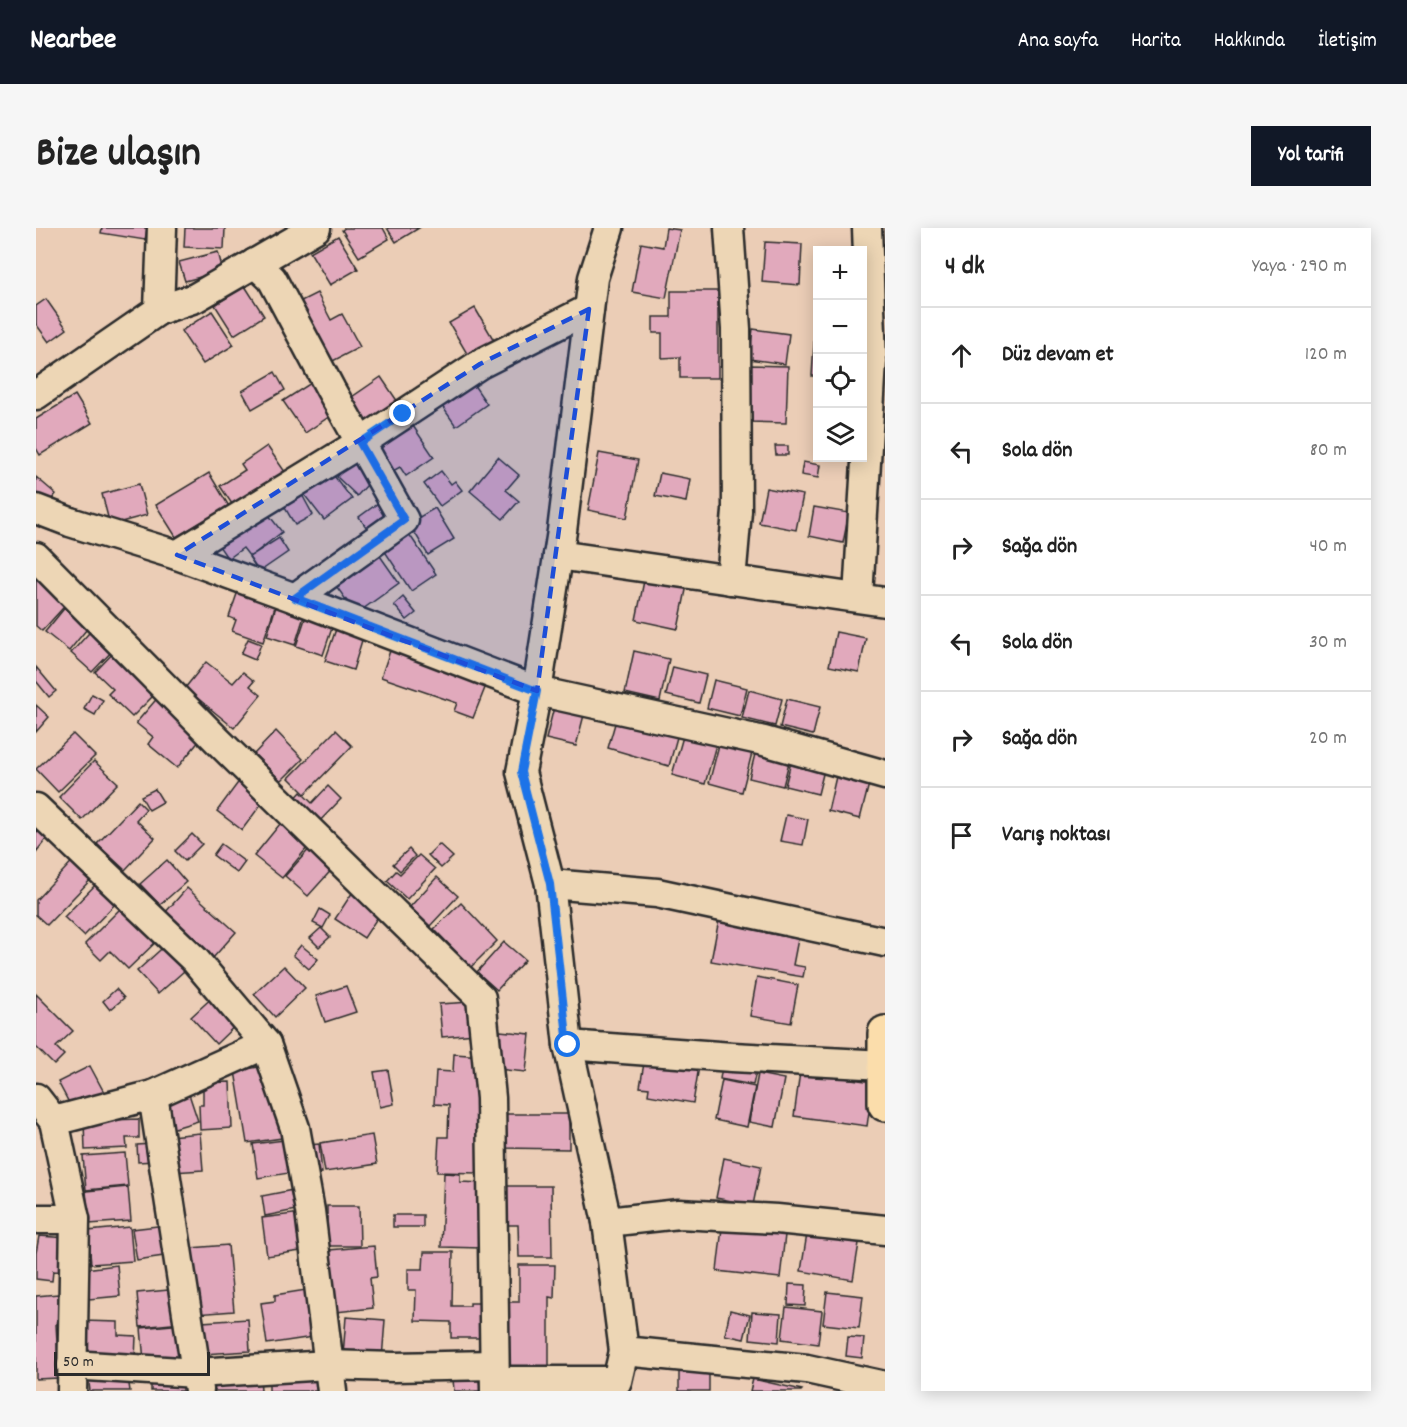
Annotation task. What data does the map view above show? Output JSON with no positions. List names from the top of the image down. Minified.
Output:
{"scale_bar":"50 m","page":{"header":"Nearbee","nav":["Ana sayfa","Harita","Hakkında","İletişim"],"title":"Bize ulaşın","buttons":"Yol tarifi","heading":["4 dk","Yaya · 290 m"],"map_buttons":["+","−"],"list":[["Düz devam et","120 m"],["Sola dön","80 m"],["Sağa dön","40 m"],["Sola dön","30 m"],["Sağa dön","20 m"],"Varış noktası"],"scale":"50 m"}}
